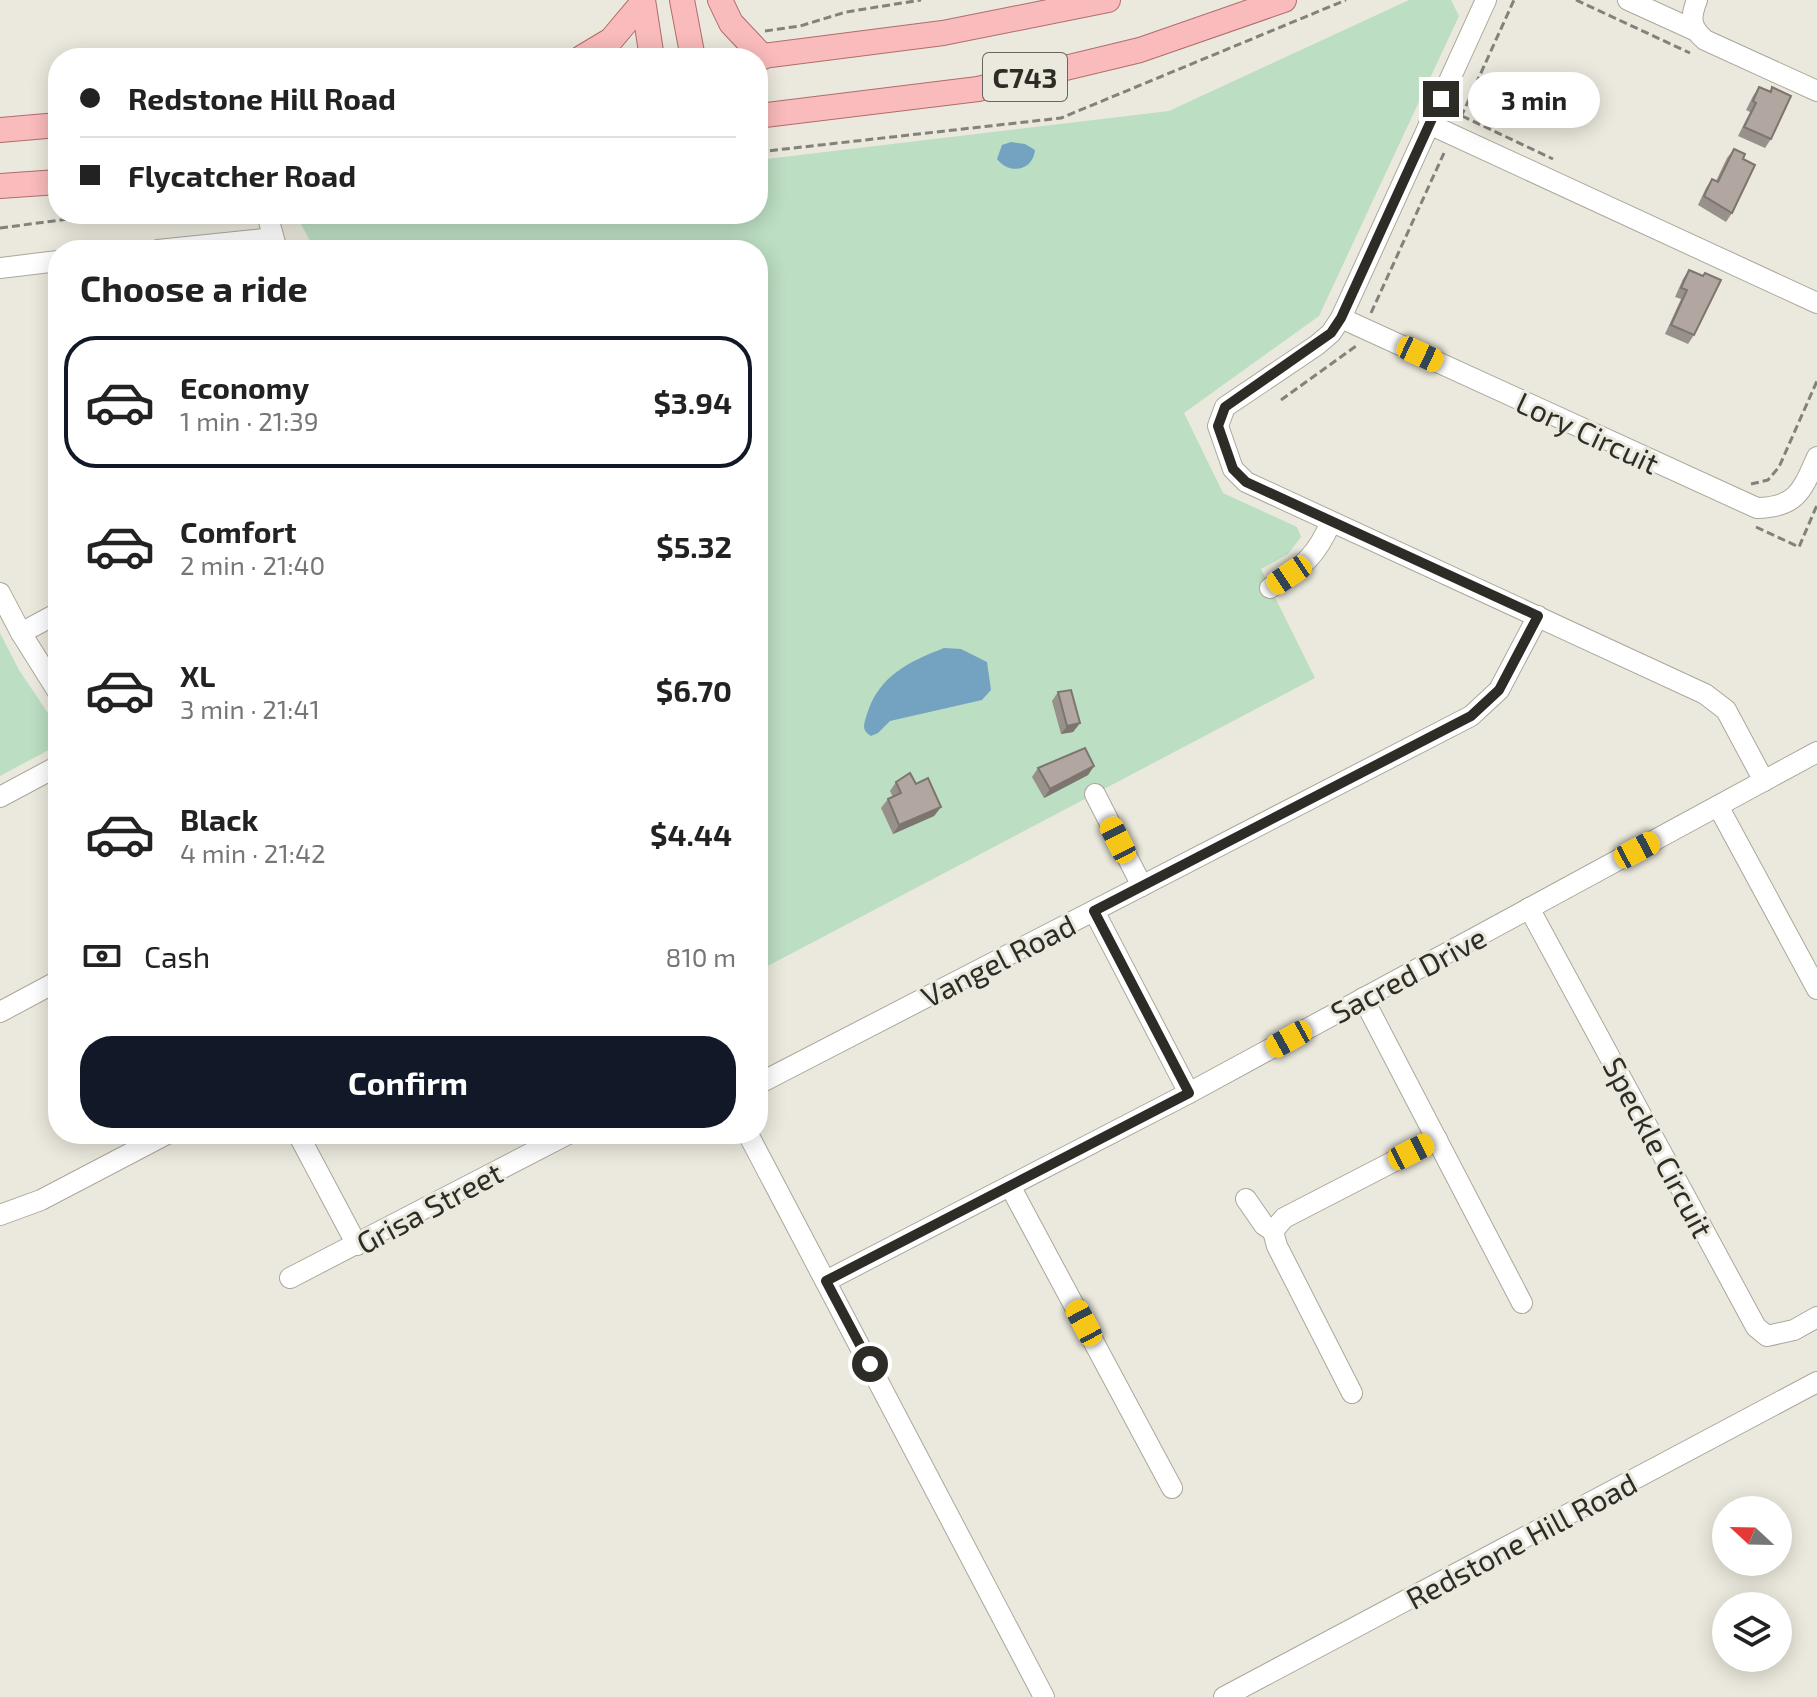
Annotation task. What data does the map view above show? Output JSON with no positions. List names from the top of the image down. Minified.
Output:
{"streets":{"main road":["C743"],"street":["Lory Circuit","Vangel Road","Sacred Drive","Speckle Circuit","Grisa Street","Redstone Hill Road"]},"crossings":[["Sacred Drive","Speckle Circuit"]],"north":"left","page":{"banner":["Redstone Hill Road","Flycatcher Road"],"bubble":"3 min","heading":"Choose a ride","list":[{"name":"Economy","note":"1 min · 21:39","value":"$3.94"},{"name":"Comfort","note":"2 min · 21:40","value":"$5.32"},{"name":"XL","note":"3 min · 21:41","value":"$6.70"},{"name":"Black","note":"4 min · 21:42","value":"$4.44"}],"pay":["Cash","810 m"],"buttons":"Confirm"}}
